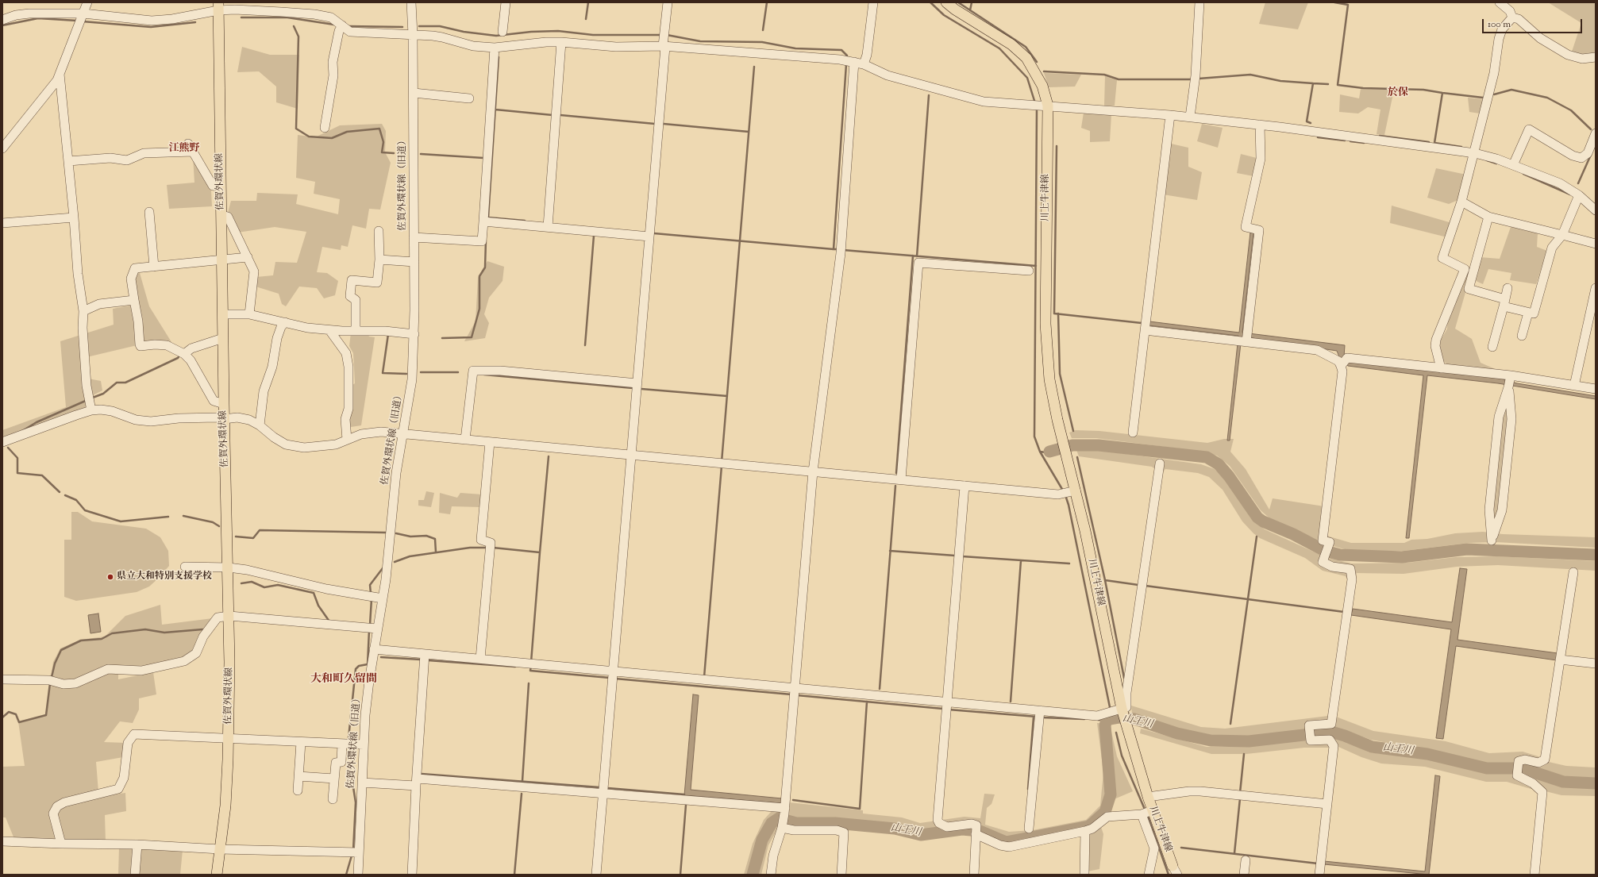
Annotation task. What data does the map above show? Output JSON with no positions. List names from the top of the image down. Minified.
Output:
{"streets":{"main road":["佐賀外環状線","川上牛津線"],"street":["佐賀外環状線（旧道）"]},"districts":["於保","江熊野","大和町久留間"],"water":["山王川"],"places":["県立大和特別支援学校"],"scale_bar":"100 m"}
